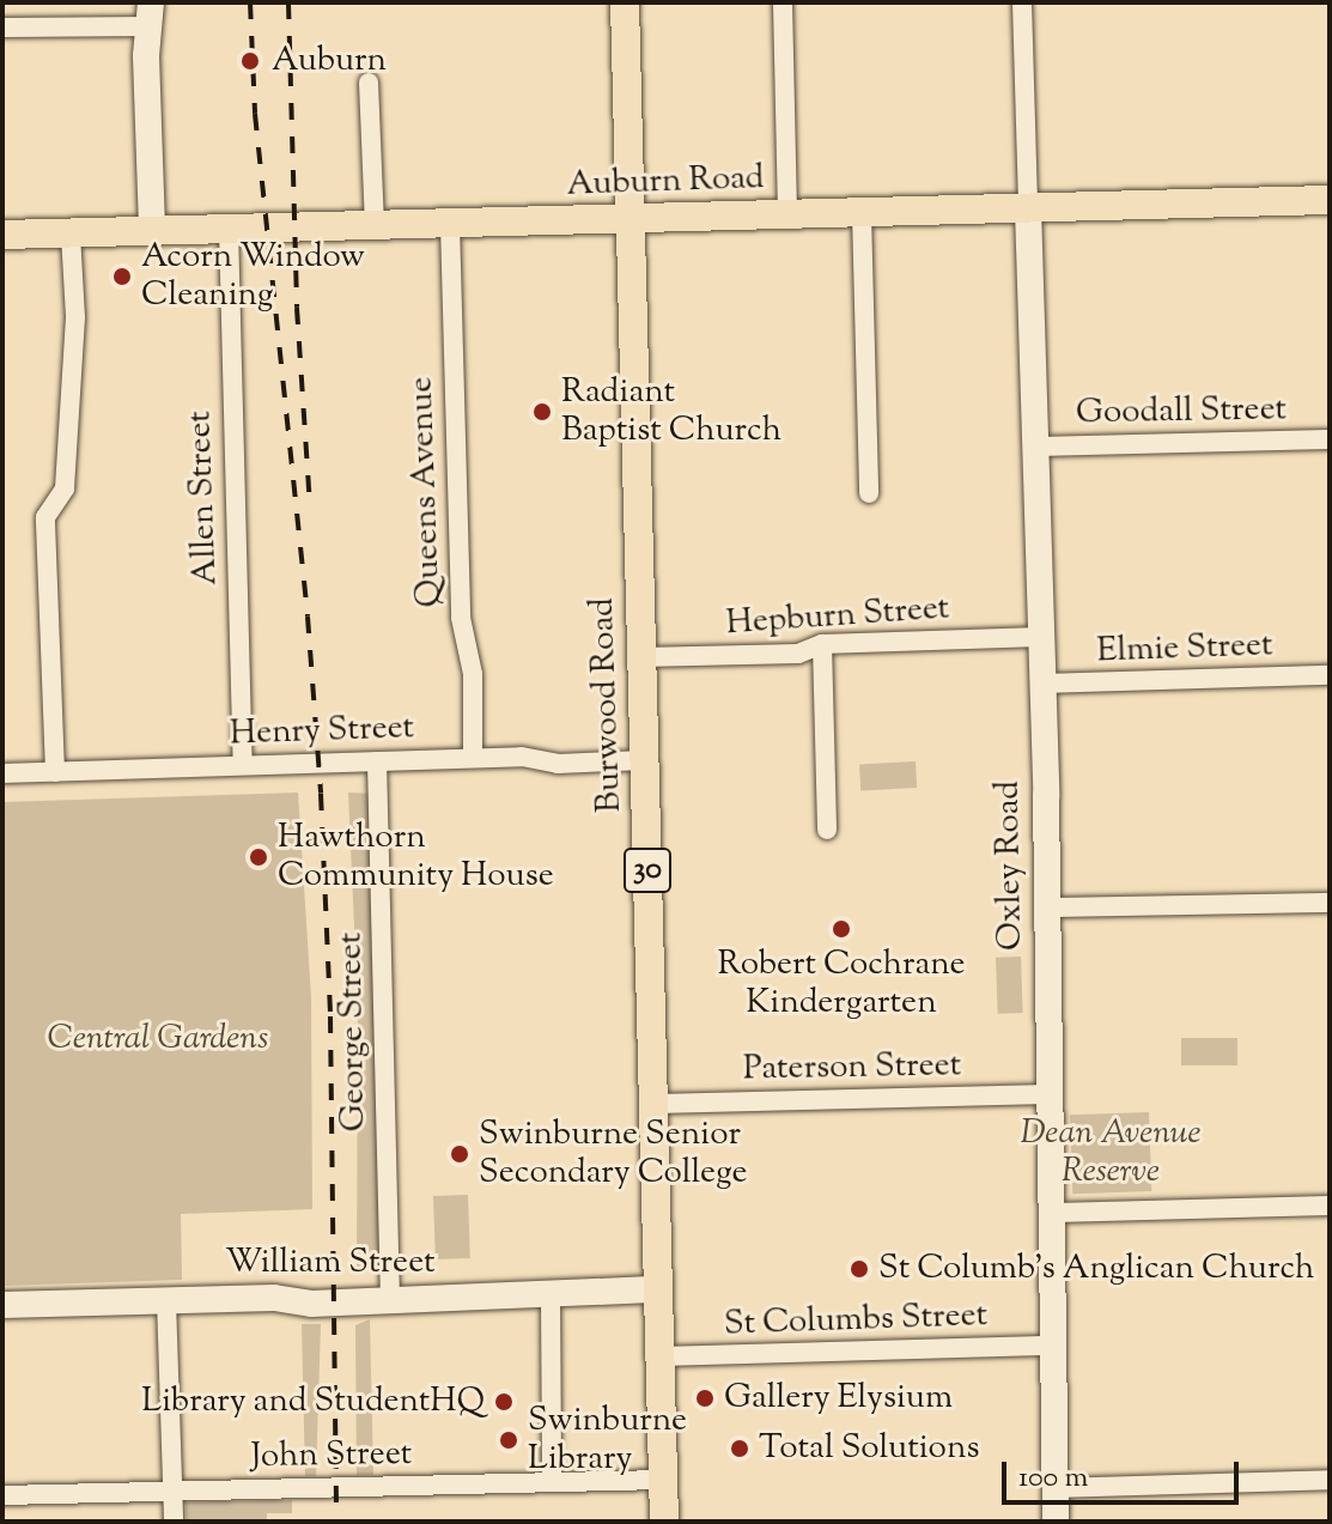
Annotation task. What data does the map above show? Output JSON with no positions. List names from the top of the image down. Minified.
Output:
{"streets":{"main road":["Auburn Road","Burwood Road","30"],"street":["Goodall Street","Queens Avenue","Allen Street","Hepburn Street","Elmie Street","Henry Street","Oxley Road","George Street","Paterson Street","William Street","St Columbs Street","John Street"]},"crossings":[["Auburn Road","Queens Avenue"],["Auburn Road","Allen Street"],["Auburn Road","Burwood Road"],["Auburn Road","Oxley Road"],["Goodall Street","Oxley Road"],["Queens Avenue","Henry Street"],["Allen Street","Henry Street"],["Hepburn Street","Burwood Road"],["Hepburn Street","Oxley Road"],["Elmie Street","Oxley Road"],["Burwood Road","Henry Street"],["Burwood Road","Paterson Street"],["Burwood Road","William Street"],["Burwood Road","St Columbs Street"],["Burwood Road","John Street"],["Henry Street","George Street"],["Oxley Road","Paterson Street"],["Oxley Road","St Columbs Street"],["George Street","William Street"]],"parks":["Central Gardens","Dean Avenue Reserve"],"places":["Auburn","Acorn Window Cleaning","Radiant Baptist Church","Hawthorn Community House","Robert Cochrane Kindergarten","Swinburne Senior Secondary College","St Columb's Anglican Church","Gallery Elysium","Library and StudentHQ","Swinburne Library","Total Solutions"],"scale_bar":"100 m"}
